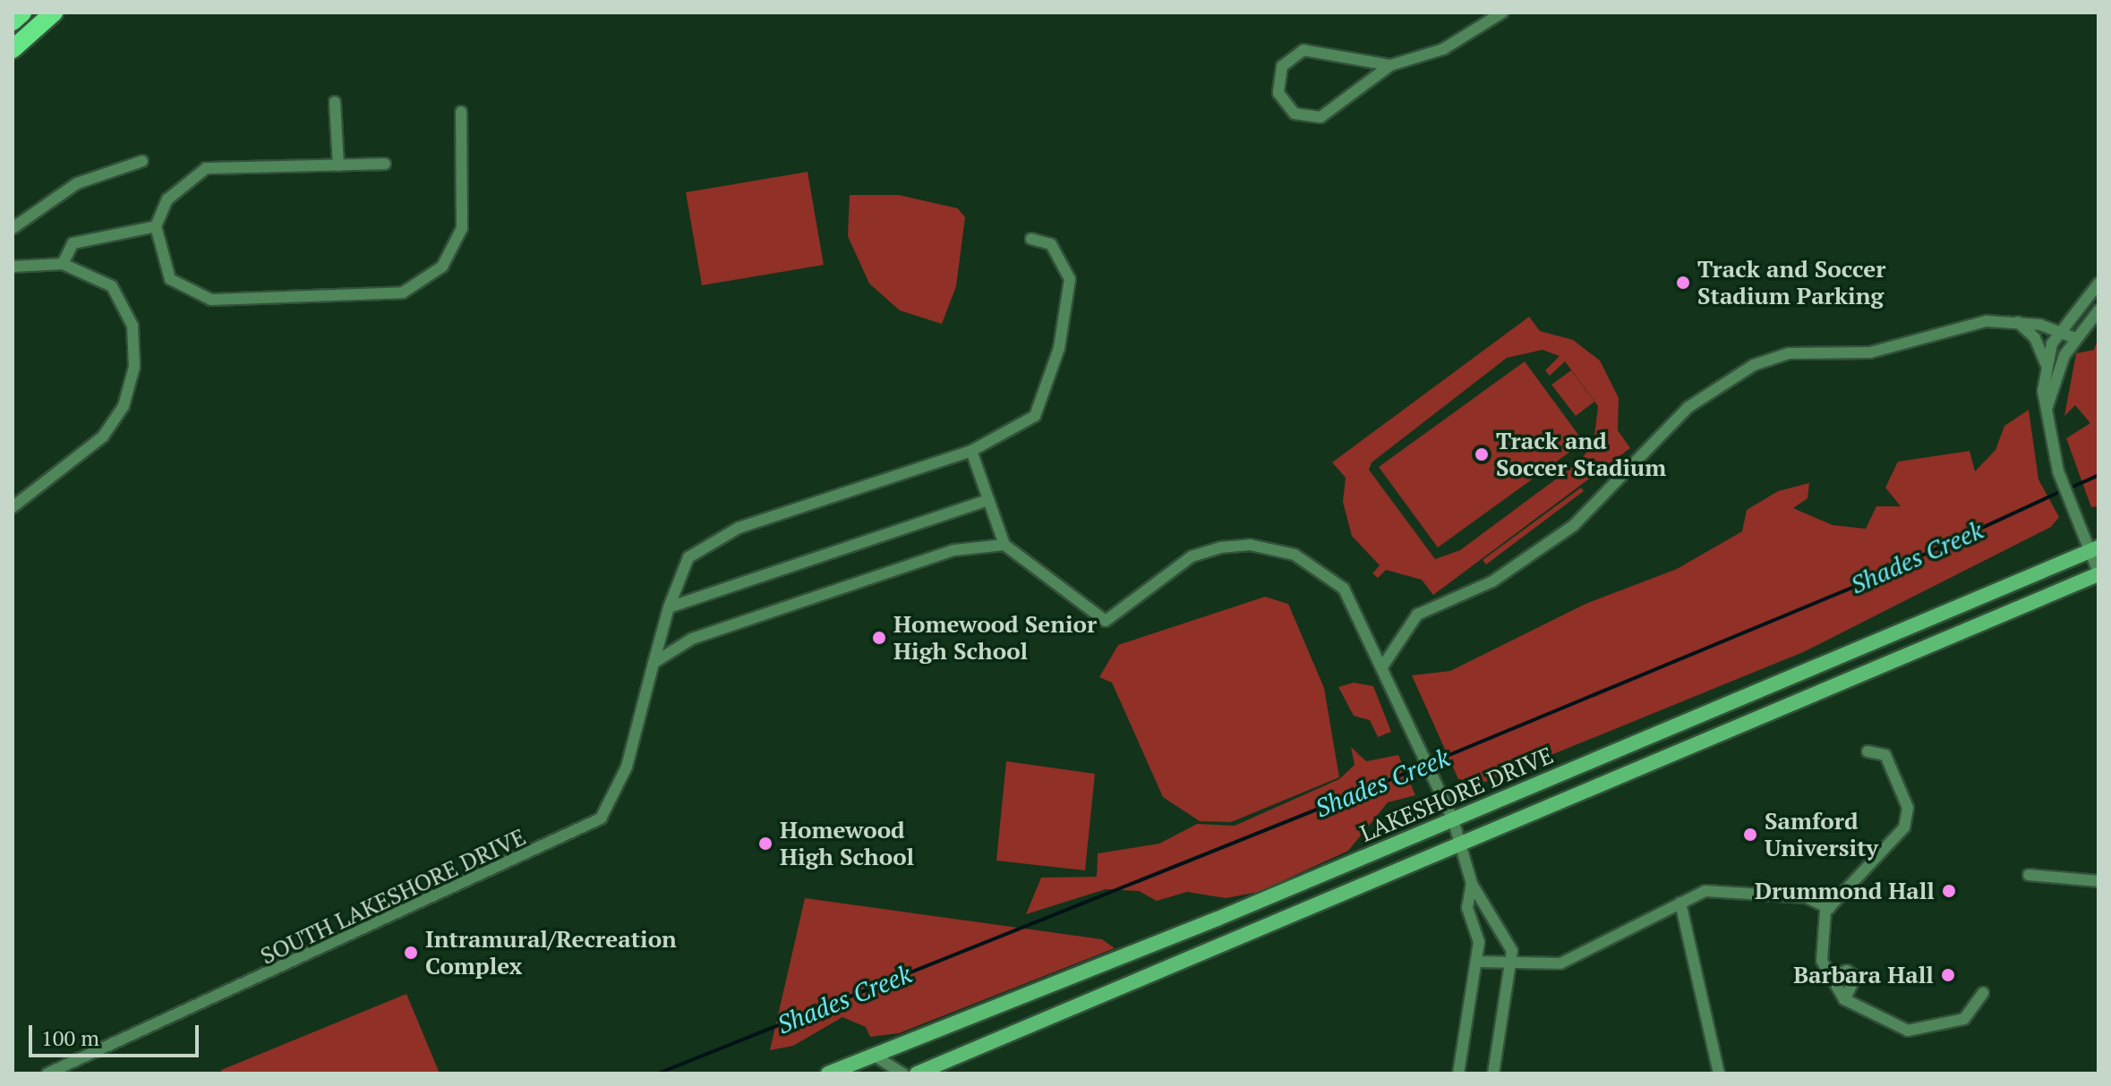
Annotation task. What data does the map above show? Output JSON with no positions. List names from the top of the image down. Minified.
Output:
{"streets":{"main road":["LAKESHORE DRIVE"],"street":["SOUTH LAKESHORE DRIVE"]},"water":["Shades Creek"],"places":["Track and Soccer Stadium Parking","Track and Soccer Stadium","Homewood Senior High School","Samford University","Homewood High School","Drummond Hall","Intramural/Recreation Complex","Barbara Hall"],"scale_bar":"100 m"}
